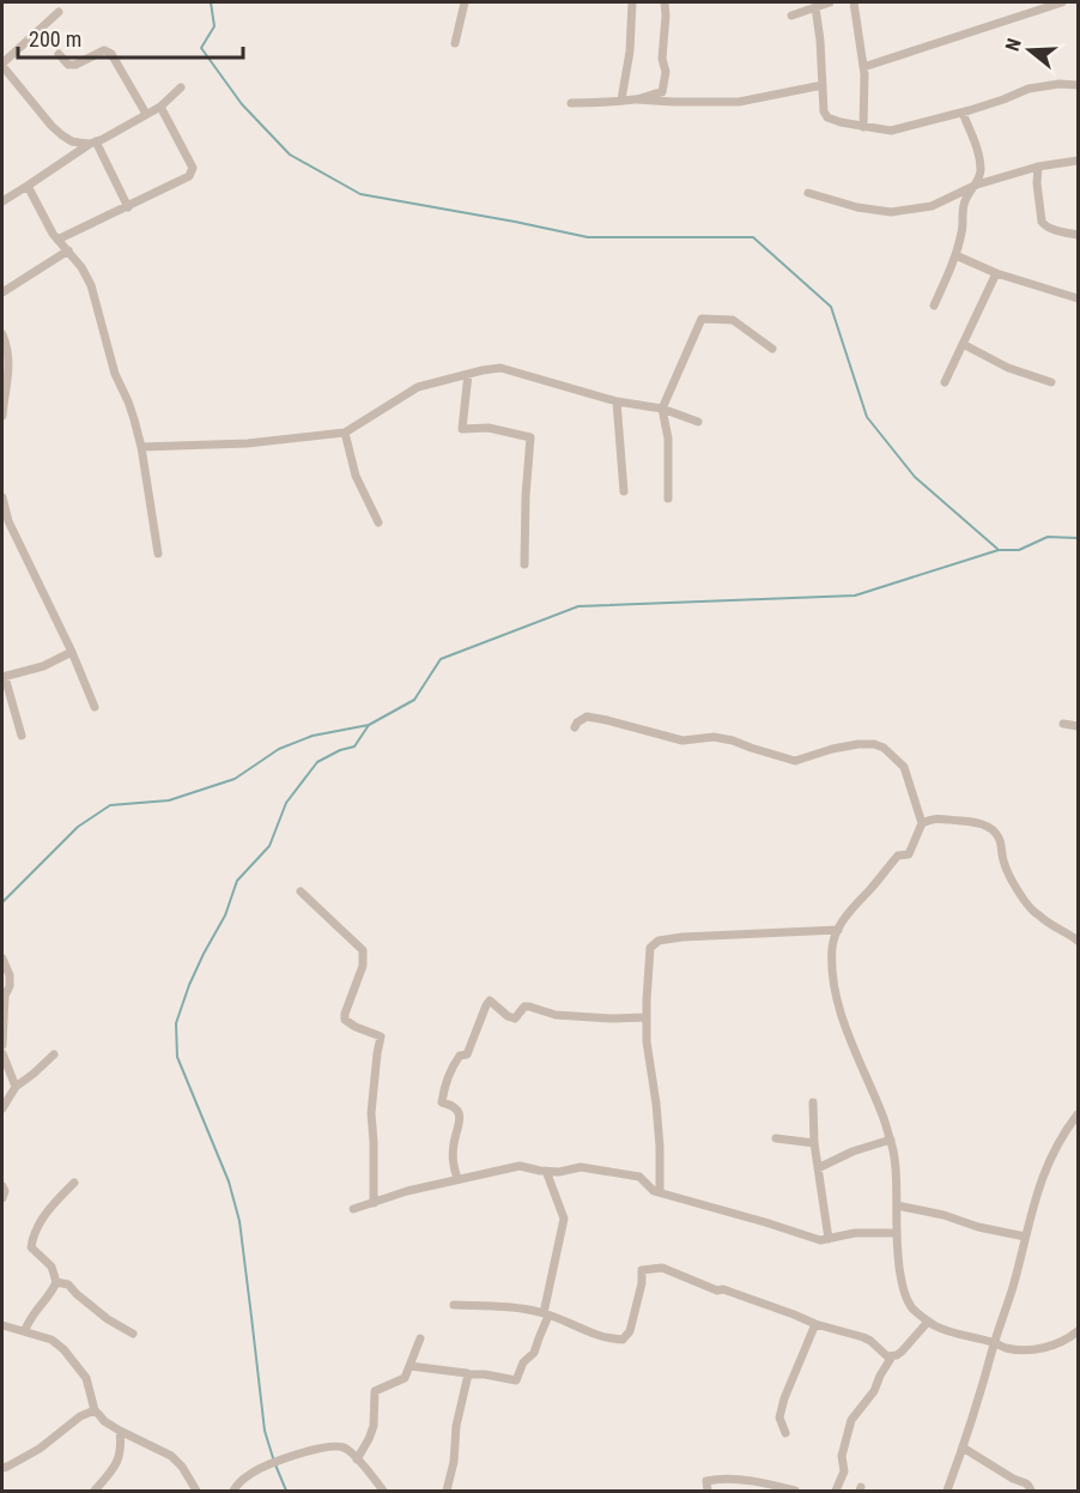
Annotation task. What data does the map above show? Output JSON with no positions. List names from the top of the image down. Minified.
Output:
{"scale_bar":"200 m","north":"left"}
